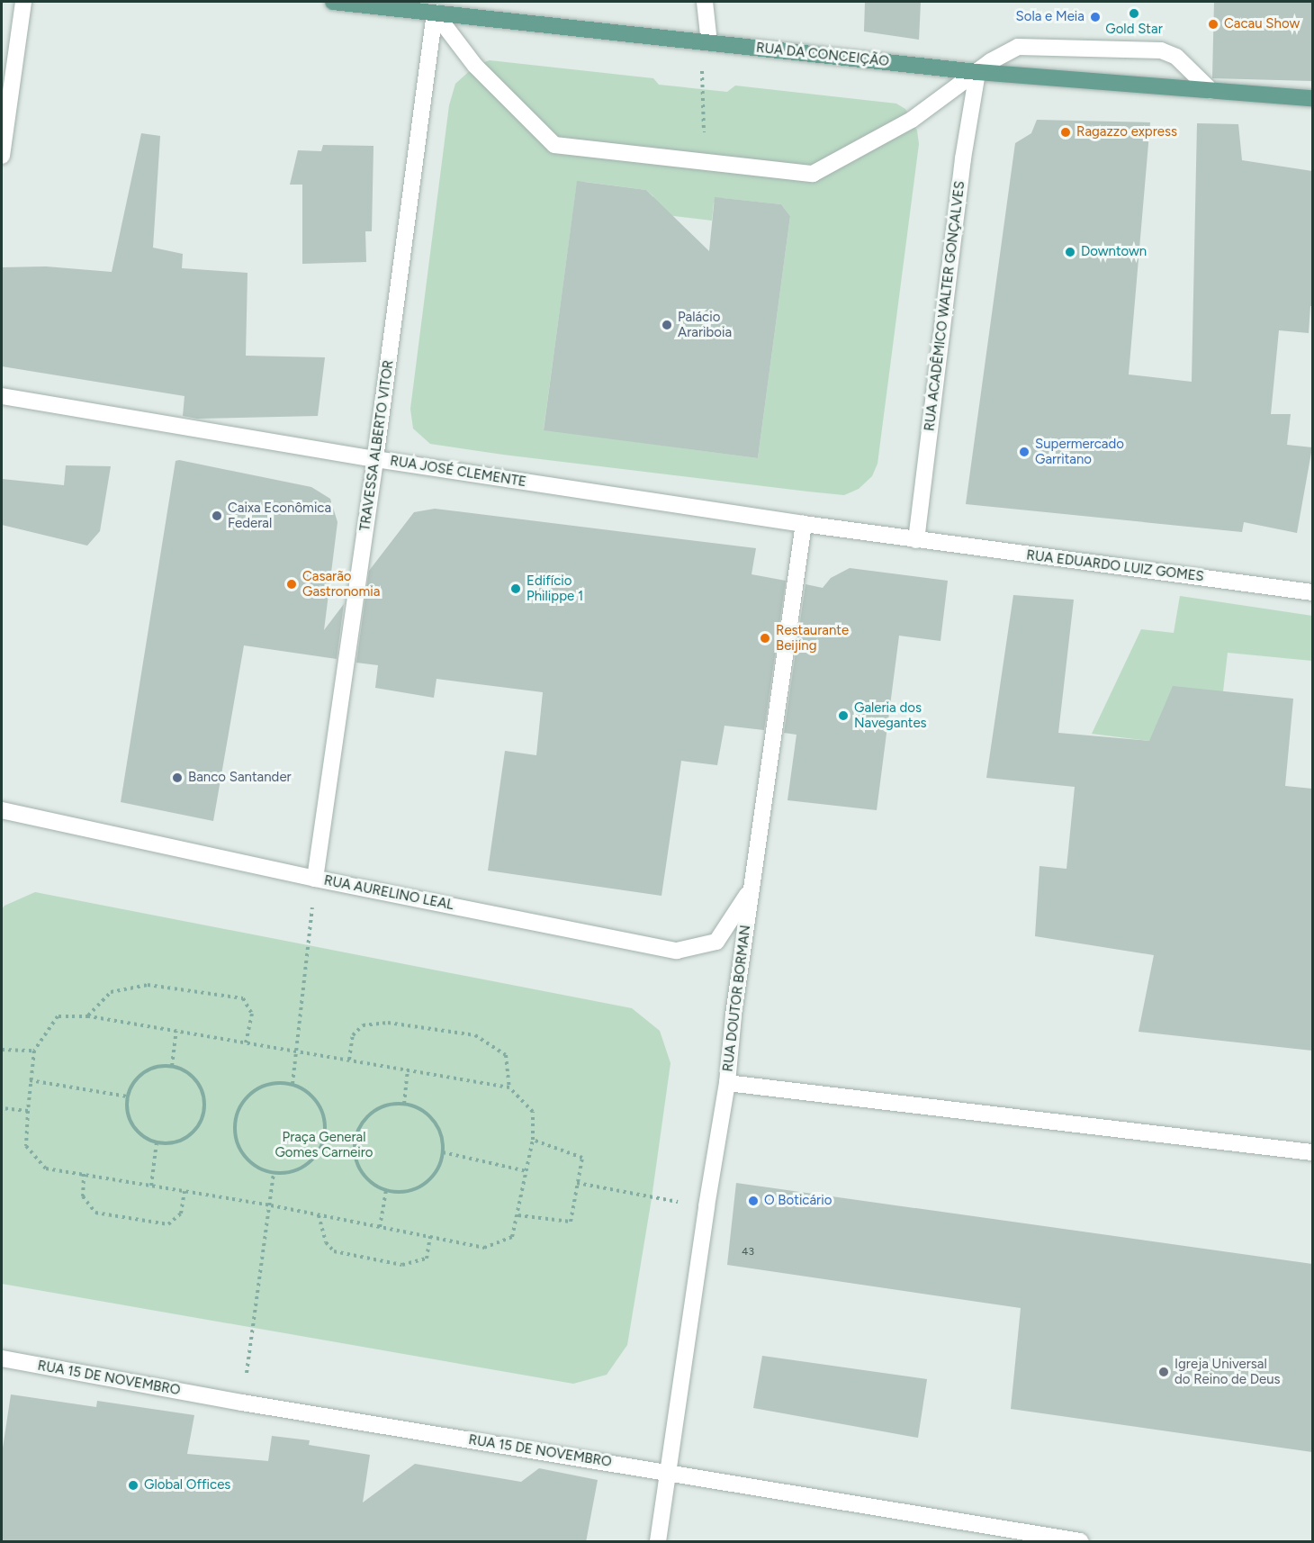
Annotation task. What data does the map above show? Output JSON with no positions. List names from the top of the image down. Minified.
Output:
{"streets":{"main road":["RUA DA CONCEIÇÃO"],"street":["RUA ACADÊMICO WALTER GONÇALVES","TRAVESSA ALBERTO VITOR","RUA JOSÉ CLEMENTE","RUA EDUARDO LUIZ GOMES","RUA AURELINO LEAL","RUA DOUTOR BORMAN","RUA 15 DE NOVEMBRO"]},"crossings":[["RUA DA CONCEIÇÃO","RUA ACADÊMICO WALTER GONÇALVES"],["RUA DA CONCEIÇÃO","TRAVESSA ALBERTO VITOR"],["RUA ACADÊMICO WALTER GONÇALVES","RUA JOSÉ CLEMENTE"],["RUA ACADÊMICO WALTER GONÇALVES","RUA EDUARDO LUIZ GOMES"],["TRAVESSA ALBERTO VITOR","RUA JOSÉ CLEMENTE"],["TRAVESSA ALBERTO VITOR","RUA AURELINO LEAL"],["RUA JOSÉ CLEMENTE","RUA EDUARDO LUIZ GOMES"],["RUA JOSÉ CLEMENTE","RUA DOUTOR BORMAN"],["RUA AURELINO LEAL","RUA DOUTOR BORMAN"],["RUA DOUTOR BORMAN","RUA 15 DE NOVEMBRO"]],"parks":["Praça General Gomes Carneiro"],"places":["Gold Star","Sola e Meia","Cacau Show","Ragazzo express","Downtown","Palácio Arariboia","Supermercado Garritano","Caixa Econômica Federal","Casarão Gastronomia","Edifício Philippe 1","Restaurante Beijing","Galeria dos Navegantes","Banco Santander","O Boticário","Igreja Universal do Reino de Deus","Global Offices"],"house_numbers":["43"]}
